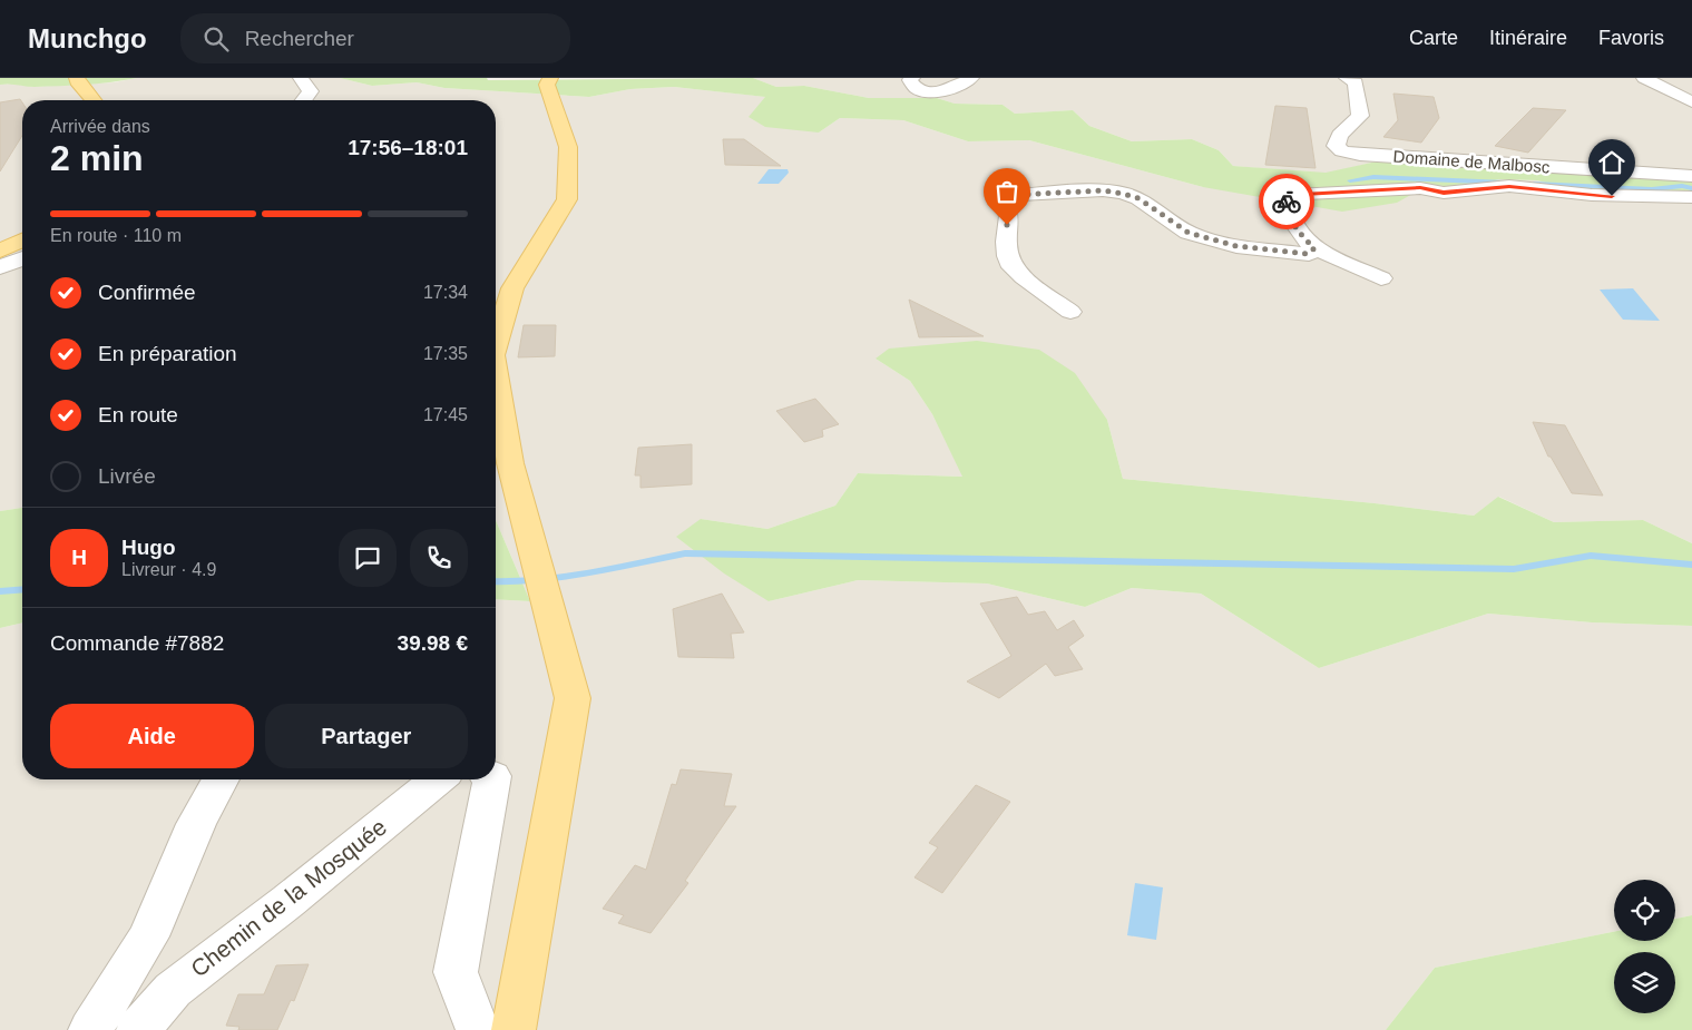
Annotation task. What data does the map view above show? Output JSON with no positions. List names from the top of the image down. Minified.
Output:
{"streets":{"street":["Domaine de Malbosc","Chemin de la Mosquée"]},"page":{"header":"Munchgo","search":"Rechercher","nav":["Carte","Itinéraire","Favoris"],"heading":["2 min","Arrivée dans","17:56–18:01"],"panel":["Hugo","Livreur · 4.9","Commande #7882","39.98 €"],"bar":"En route · 110 m","list":[["Confirmée","17:34"],["En préparation","17:35"],["En route","17:45"],"Livrée"],"round":"H","buttons":["Aide","Partager"]}}
